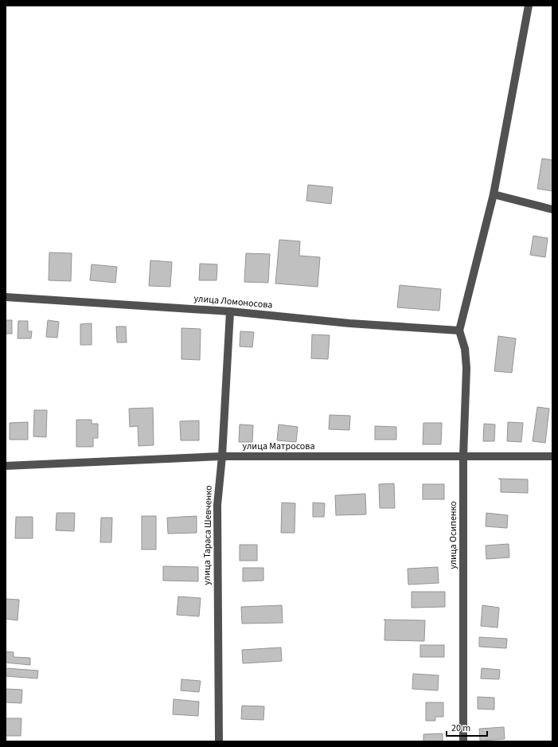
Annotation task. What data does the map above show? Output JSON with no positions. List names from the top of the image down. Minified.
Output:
{"streets":{"street":["улица Ломоносова","улица Матросова","улица Тараса Шевченко","улица Осипенко"]},"crossings":[["улица Ломоносова","улица Тараса Шевченко"],["улица Ломоносова","улица Осипенко"],["улица Матросова","улица Тараса Шевченко"],["улица Матросова","улица Осипенко"]],"scale_bar":"20 m"}
